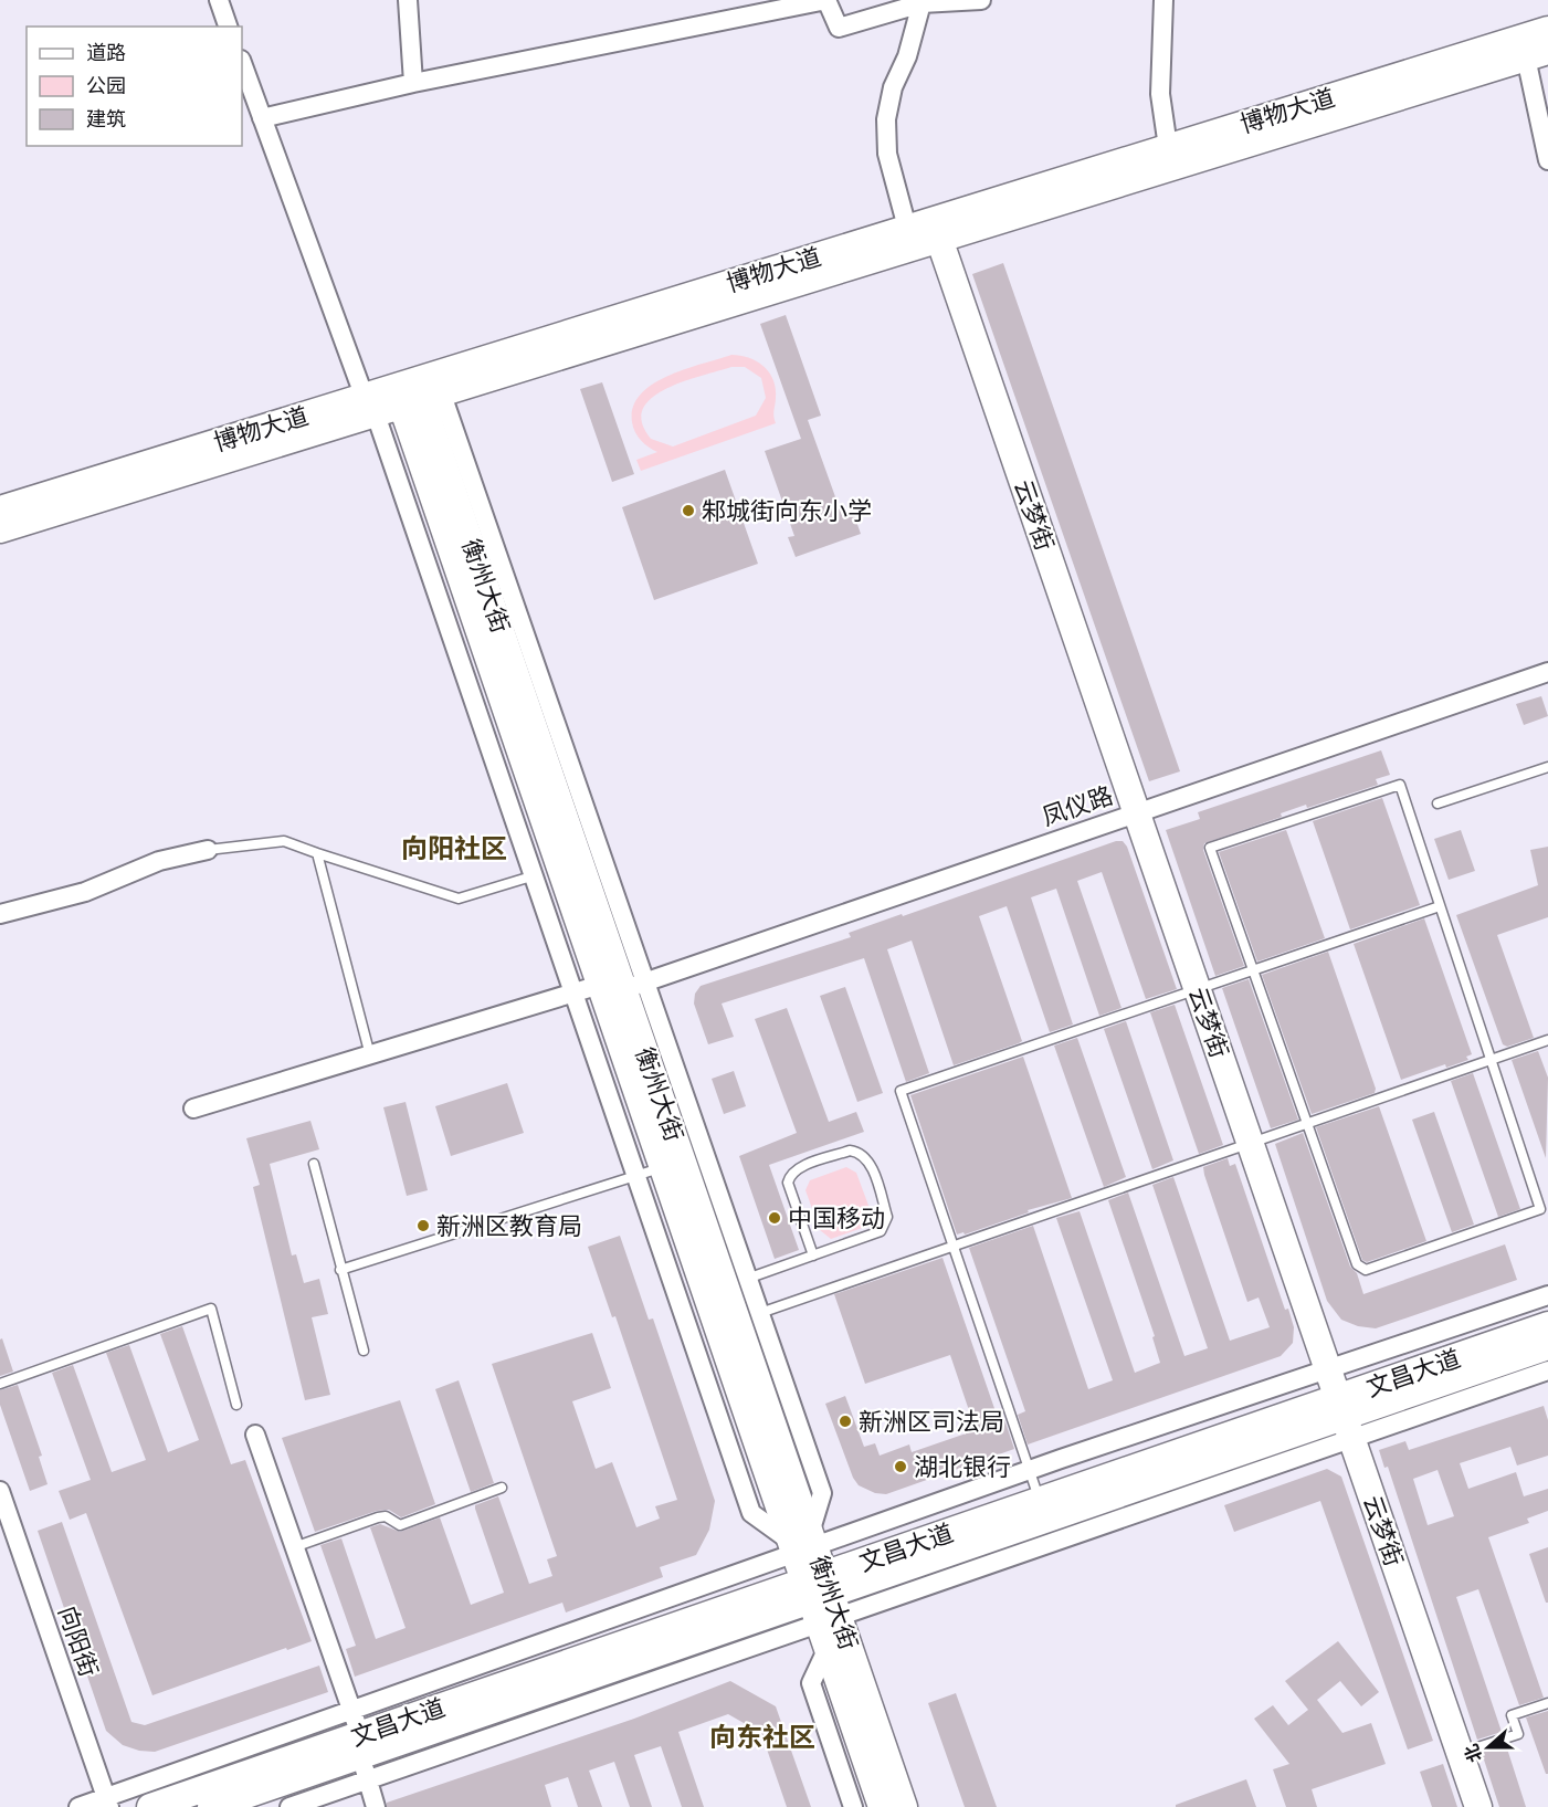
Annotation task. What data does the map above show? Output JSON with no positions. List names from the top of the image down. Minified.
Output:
{"streets":{"main road":["博物大道","云梦街","衡州大街","文昌大道"],"street":["凤仪路","向阳街"]},"crossings":[["博物大道","云梦街"],["博物大道","衡州大街"],["云梦街","凤仪路"],["云梦街","文昌大道"],["衡州大街","凤仪路"],["衡州大街","文昌大道"]],"districts":["向阳社区","向东社区"],"places":["邾城街向东小学","中国移动","新洲区教育局","新洲区司法局","湖北银行"],"legend":["道路","公园","建筑"],"north":"left"}
